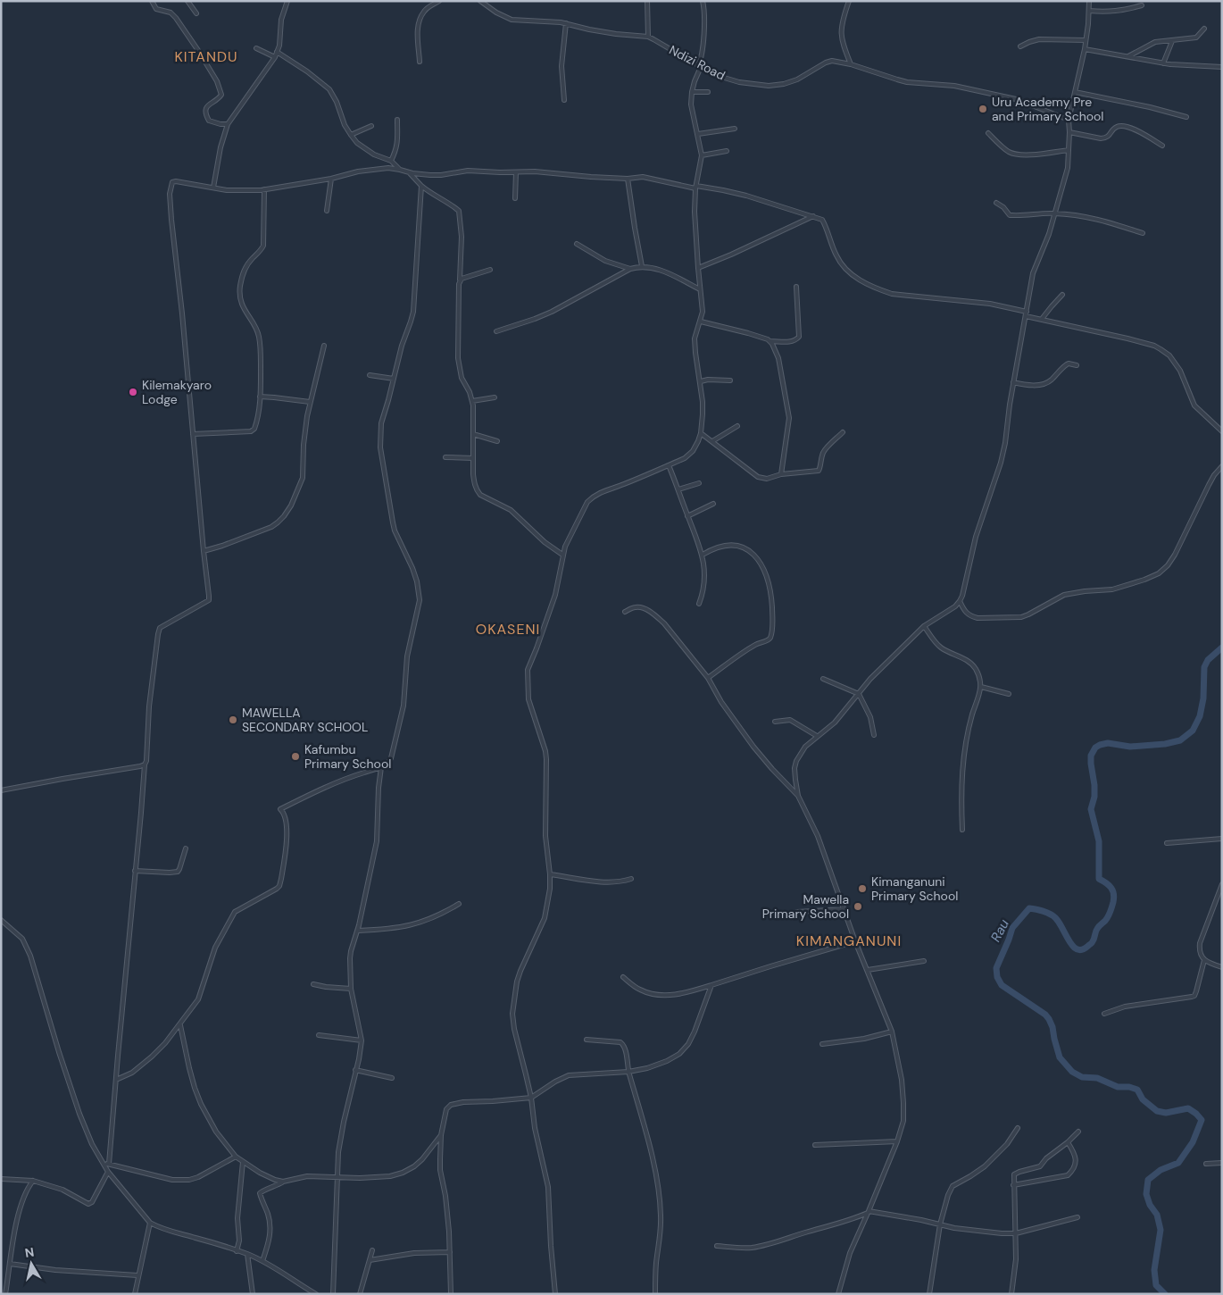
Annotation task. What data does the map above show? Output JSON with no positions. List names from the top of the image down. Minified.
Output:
{"streets":{"street":["Ndizi Road"]},"districts":["KITANDU","OKASENI","KIMANGANUNI"],"water":["Rau"],"places":["Uru Academy Pre and Primary School","Kilemakyaro Lodge","MAWELLA SECONDARY SCHOOL","Kafumbu Primary School","Kimanganuni Primary School","Mawella Primary School"],"north":"top"}
